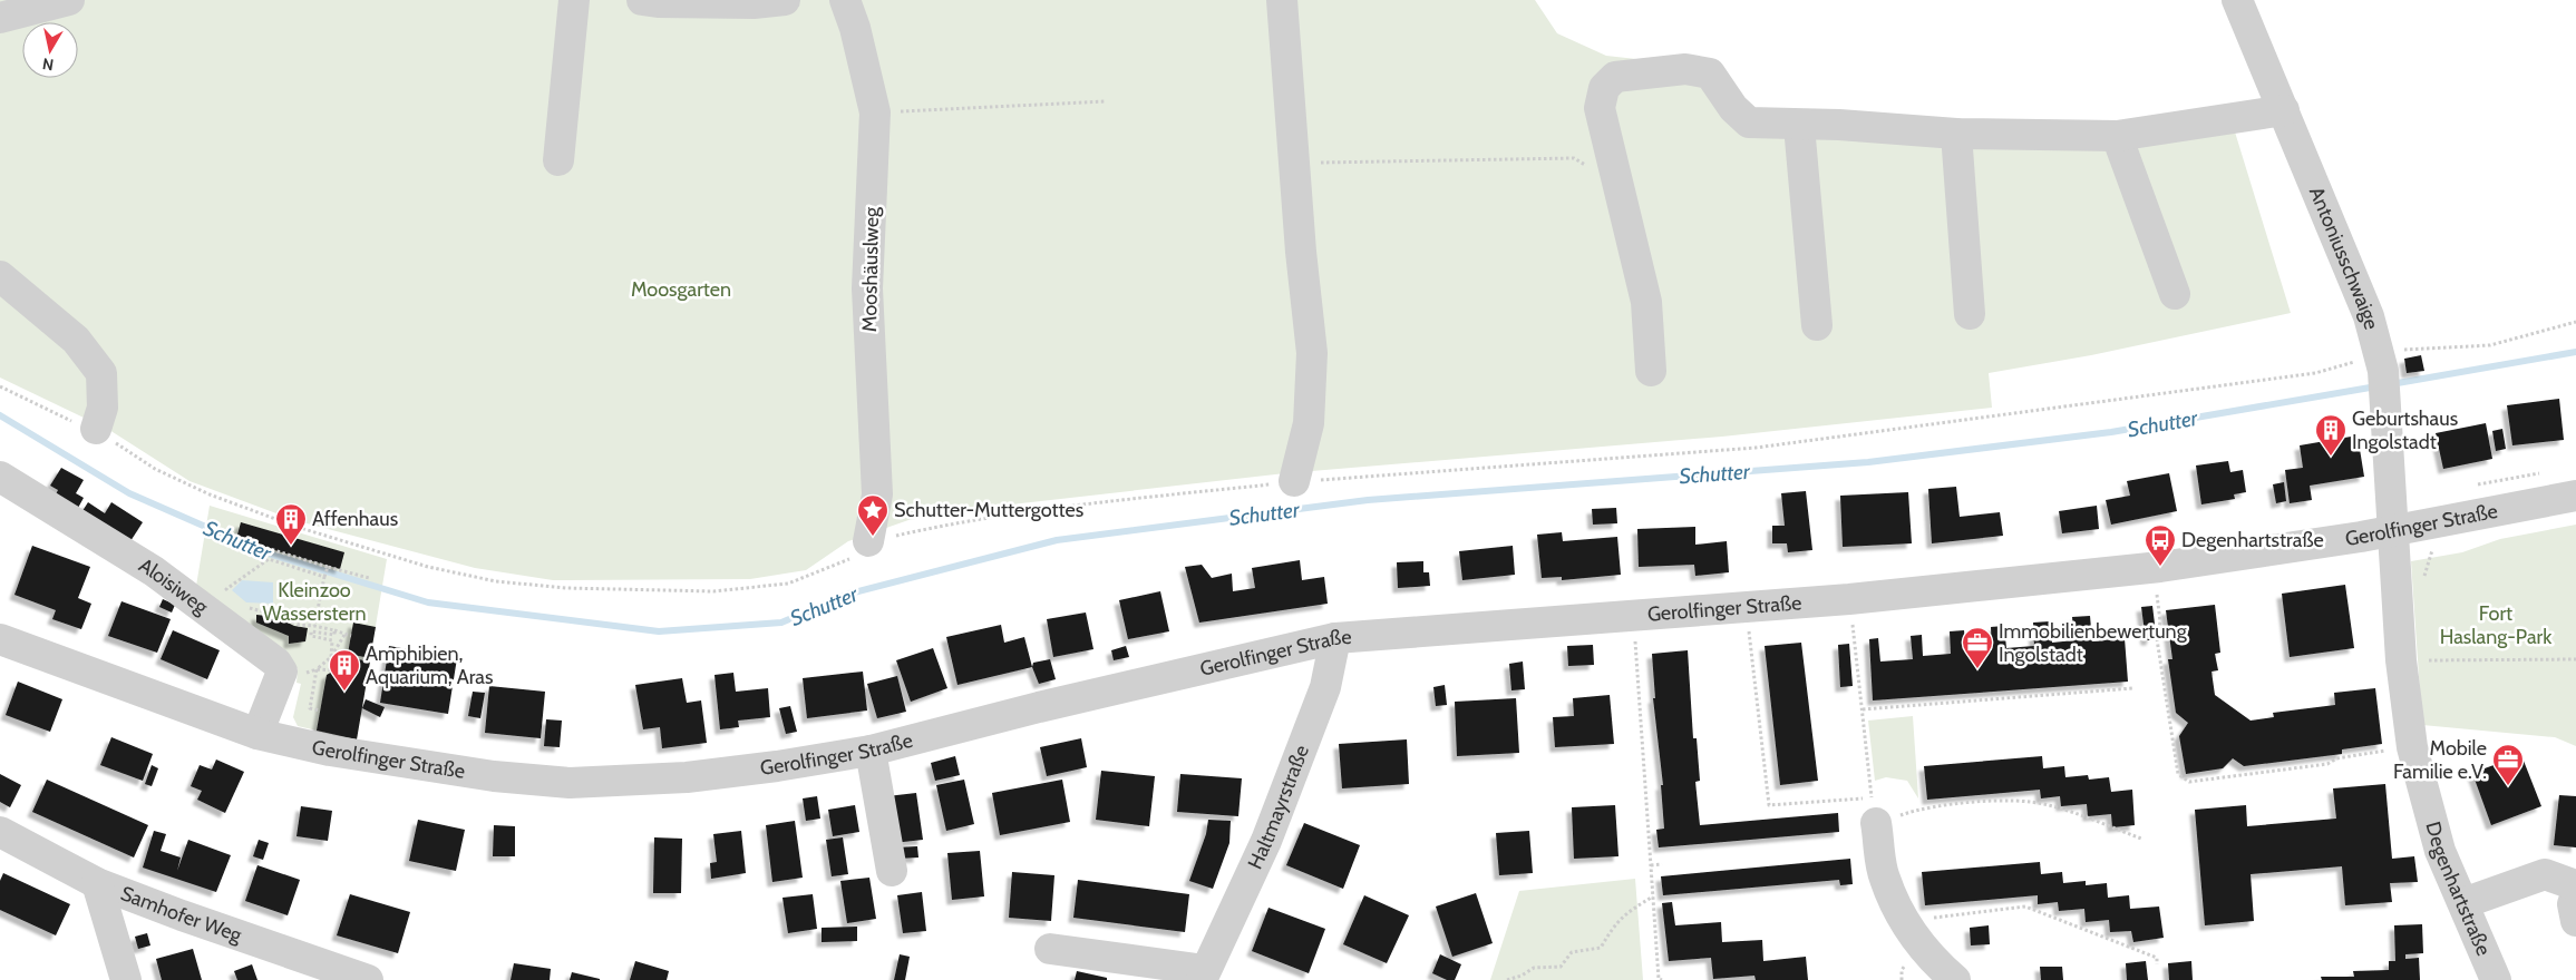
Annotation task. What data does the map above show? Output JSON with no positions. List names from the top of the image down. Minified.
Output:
{"streets":{"street":["Antoniusschwaige","Mooshäuslweg","Gerolfinger Straße","Aloisiweg","Haltmayrstraße","Degenhartstraße","Samhofer Weg"]},"crossings":[["Antoniusschwaige","Gerolfinger Straße"],["Antoniusschwaige","Degenhartstraße"],["Gerolfinger Straße","Aloisiweg"],["Gerolfinger Straße","Haltmayrstraße"],["Gerolfinger Straße","Degenhartstraße"]],"water":["Schutter"],"parks":["Moosgarten","Kleinzoo Wasserstern","Fort Haslang-Park"],"places":{"building":["Geburtshaus Ingolstadt","Affenhaus","Amphibien, Aquarium, Aras"],"place":["Schutter-Muttergottes"],"bus stop":["Degenhartstraße"],"office":["Immobilienbewertung Ingolstadt","Mobile Familie e.V."]},"north":"bottom"}
